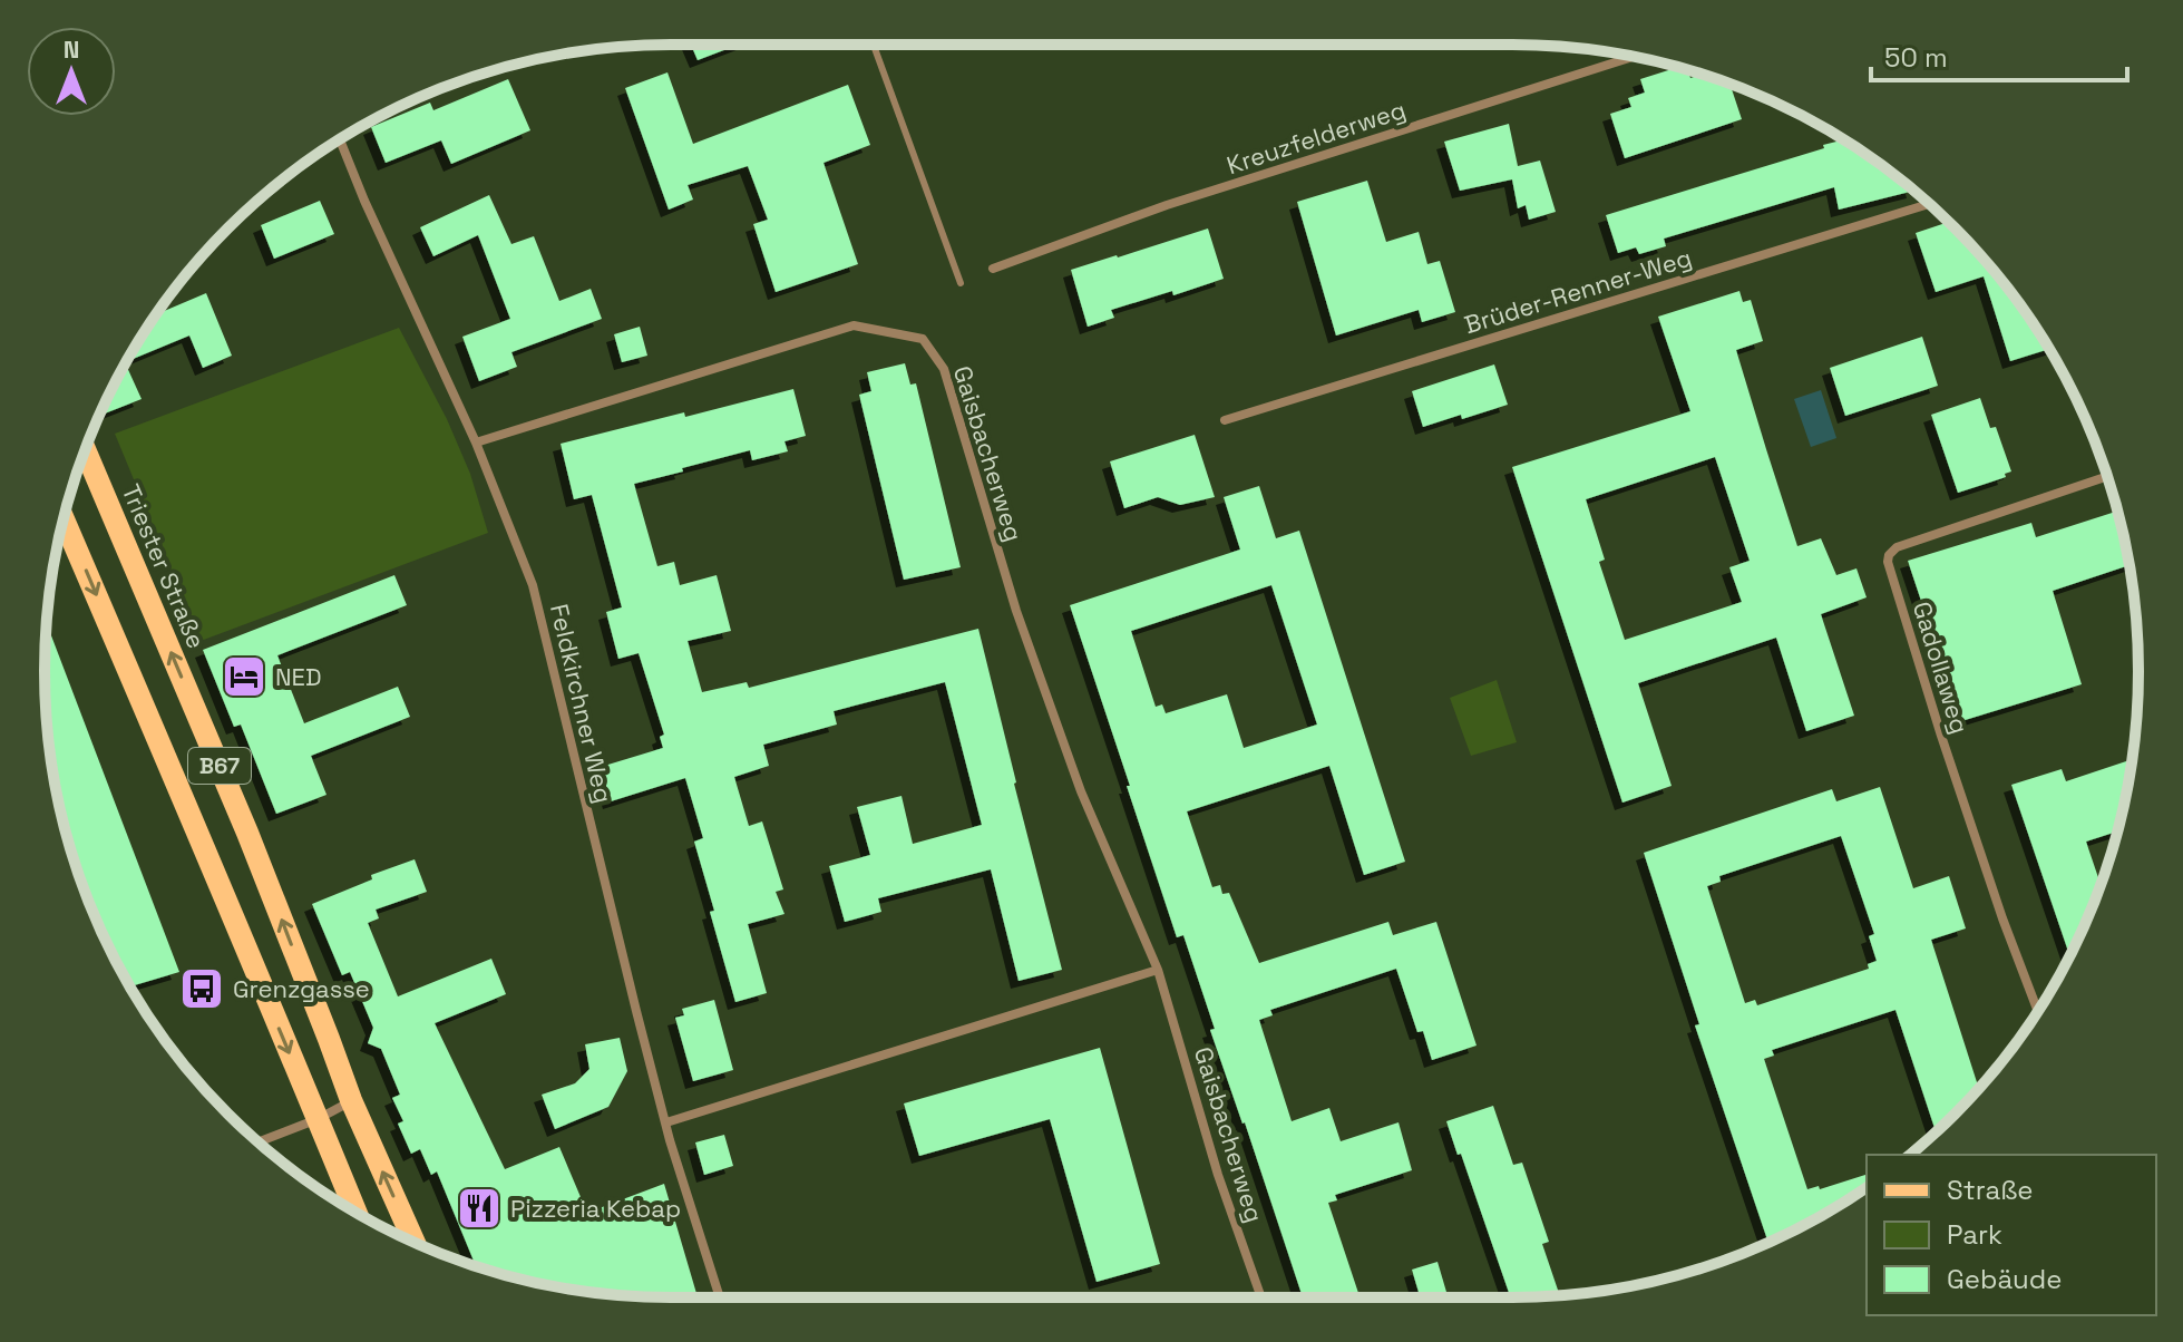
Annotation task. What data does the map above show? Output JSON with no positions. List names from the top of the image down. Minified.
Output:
{"streets":{"main road":["Triester Straße","B67"],"street":["Kreuzfelderweg","Brüder-Renner-Weg","Gaisbacherweg","Gadollaweg","Feldkirchner Weg"]},"crossings":[["Gaisbacherweg","Feldkirchner Weg"]],"places":{"hotel":["NED"],"bus stop":["Grenzgasse"],"restaurant":["Pizzeria Kebap"]},"legend":["Straße","Park","Gebäude"],"scale_bar":"50 m","north":"top"}
